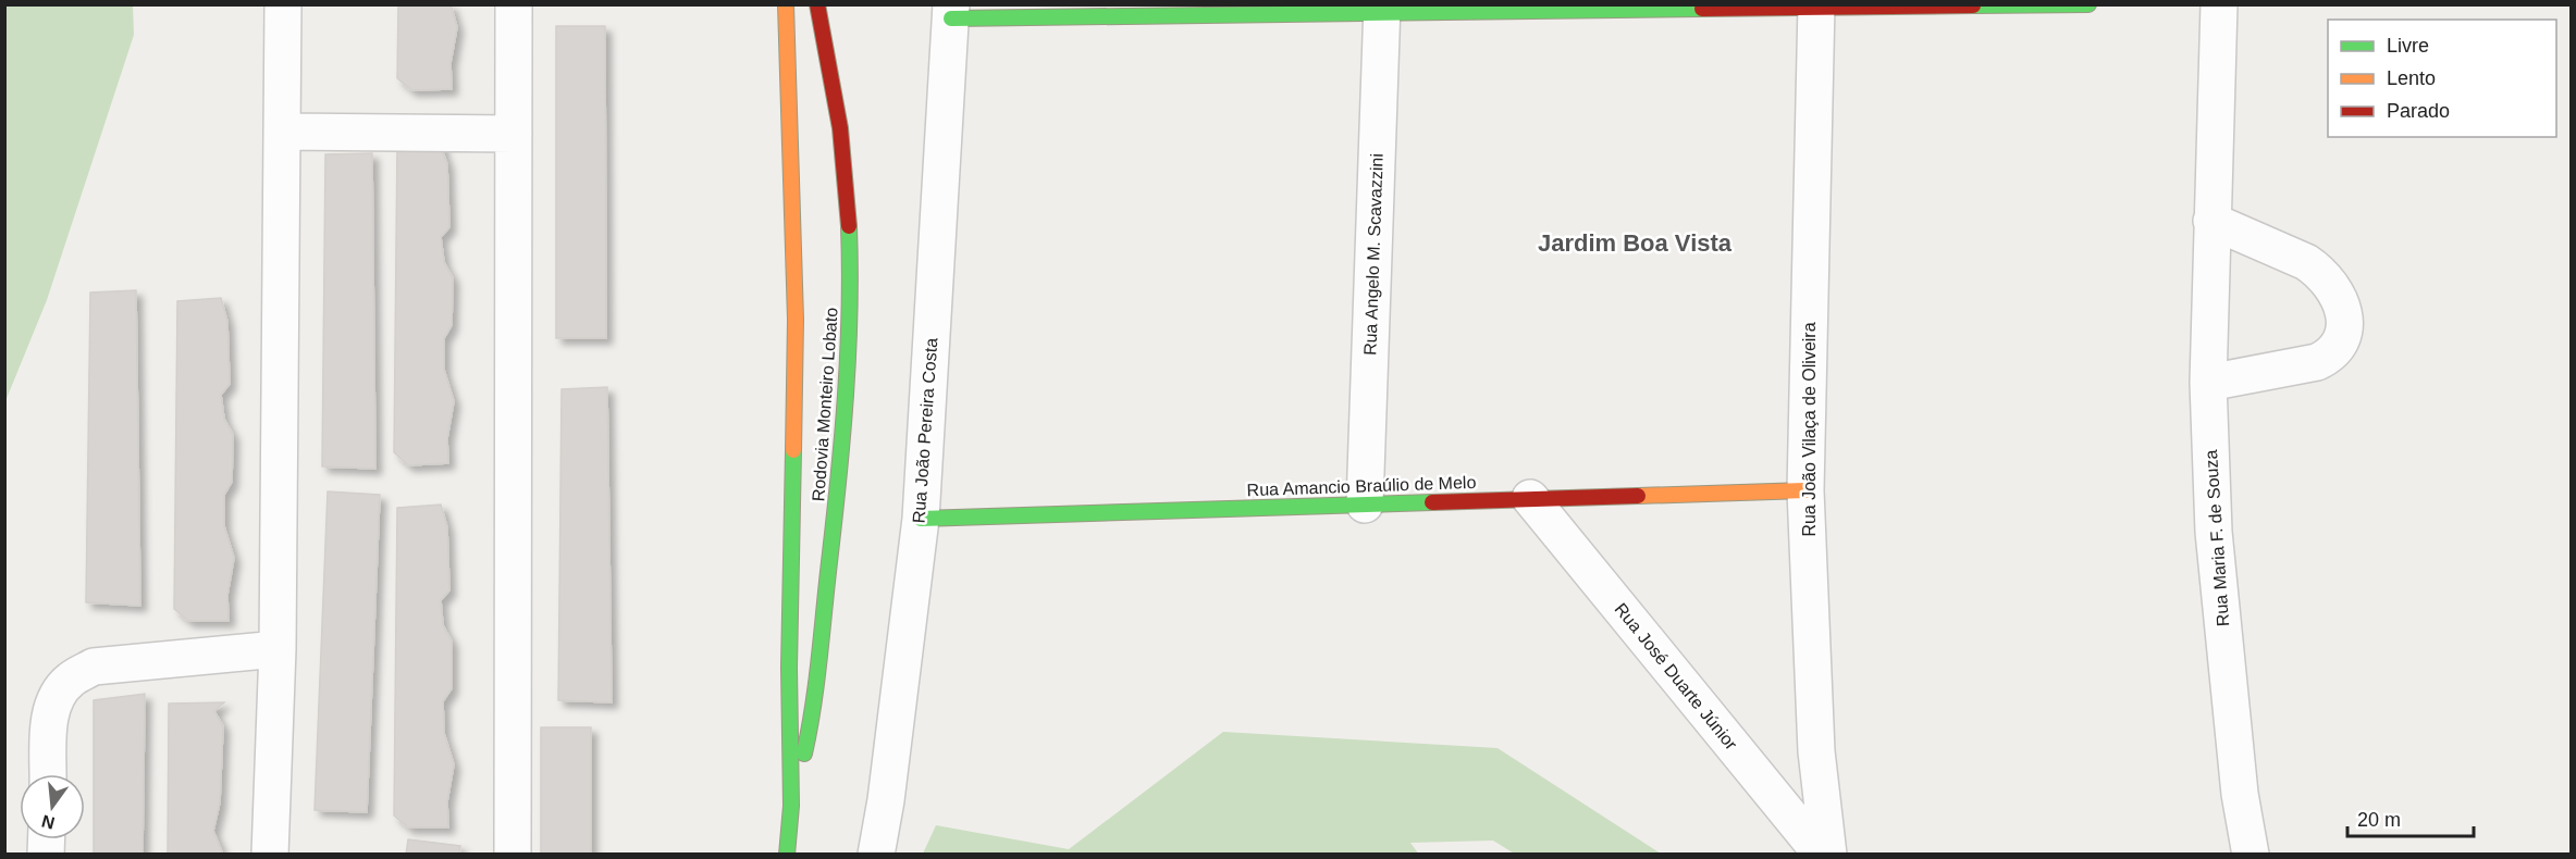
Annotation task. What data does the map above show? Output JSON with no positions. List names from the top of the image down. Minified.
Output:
{"streets":{"street":["Rua Angelo M. Scavazzini","Rodovia Monteiro Lobato","Rua João Vilaça de Oliveira","Rua João Pereira Costa","Rua Amancio Braúlio de Melo","Rua Maria F. de Souza","Rua José Duarte Júnior"]},"crossings":[["Rua Angelo M. Scavazzini","Rua Amancio Braúlio de Melo"],["Rua João Vilaça de Oliveira","Rua Amancio Braúlio de Melo"],["Rua João Pereira Costa","Rua Amancio Braúlio de Melo"],["Rua Amancio Braúlio de Melo","Rua José Duarte Júnior"]],"districts":["Jardim Boa Vista"],"legend":["Livre","Lento","Parado"],"scale_bar":"20 m","north":"bottom"}
